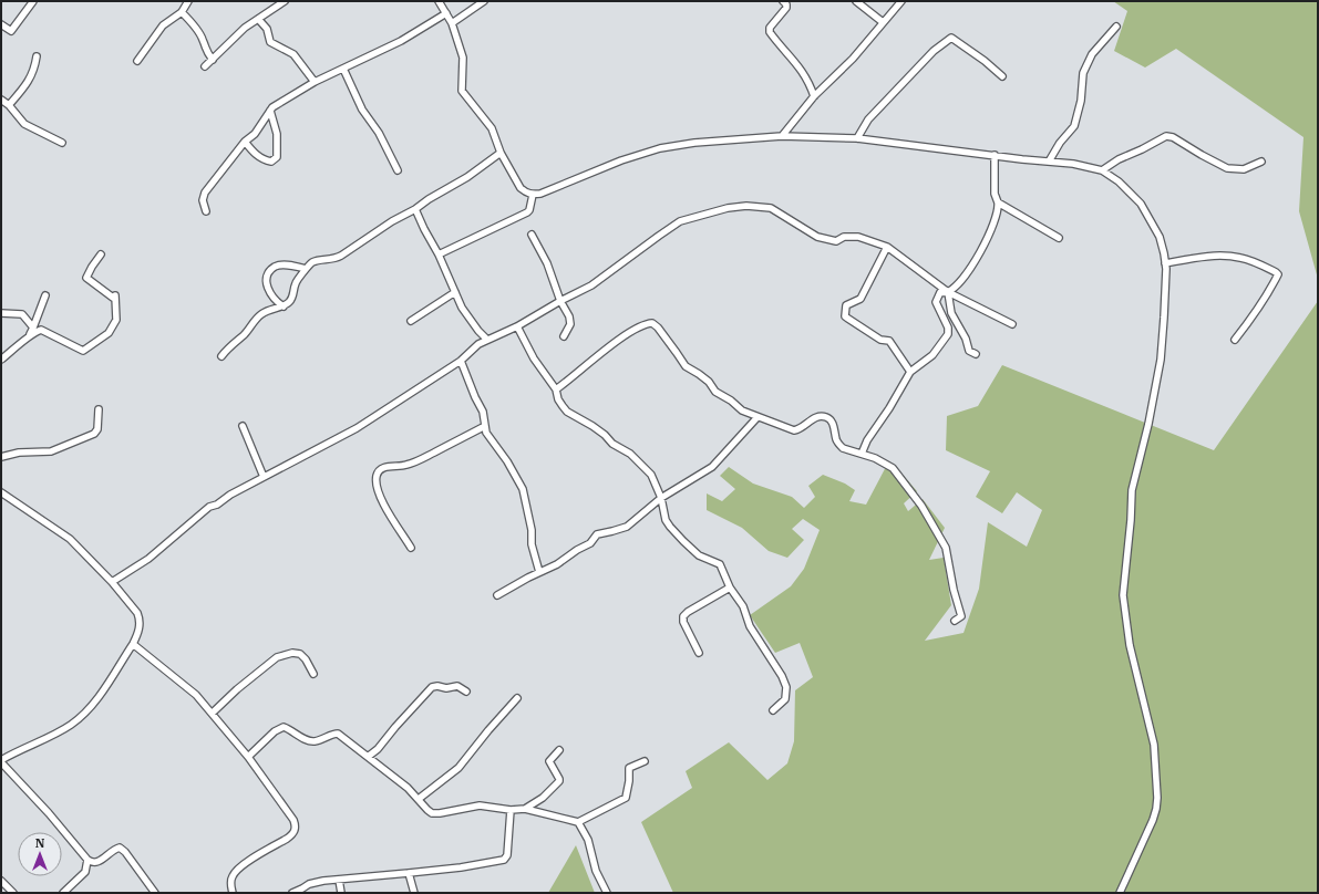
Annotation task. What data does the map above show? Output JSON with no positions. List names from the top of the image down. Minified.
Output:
{"north":"top"}
